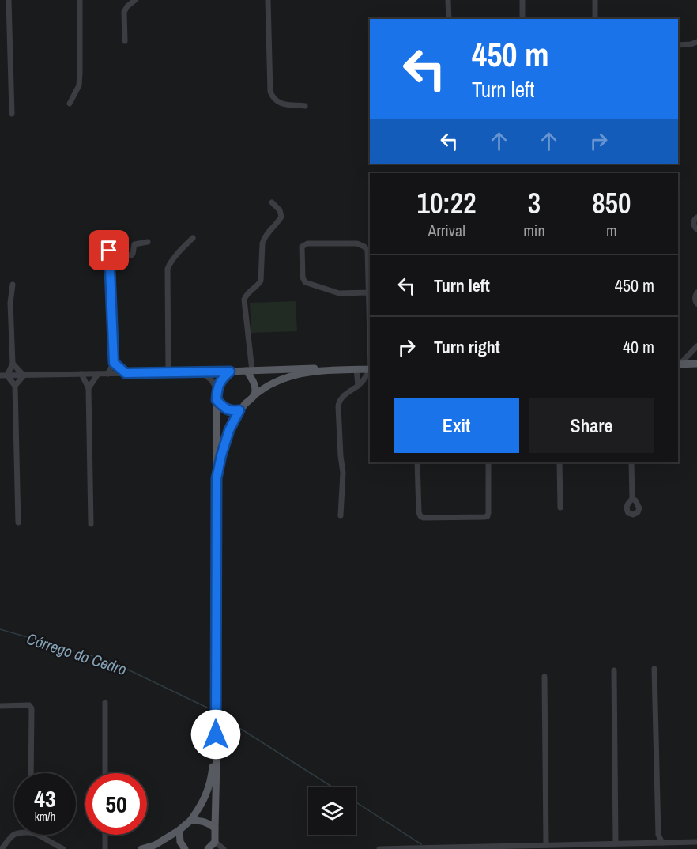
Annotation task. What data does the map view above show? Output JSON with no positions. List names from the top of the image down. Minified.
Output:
{"water":["Córrego do Cedro"],"page":{"turn":["450 m","Turn left"],"eta":["10:22","Arrival","3","min","850","m"],"list":[{"name":"Turn left","value":"450 m"},{"name":"Turn right","value":"40 m"}],"buttons":["Exit","Share"],"speed":"43 km/h","limit":"50"}}
